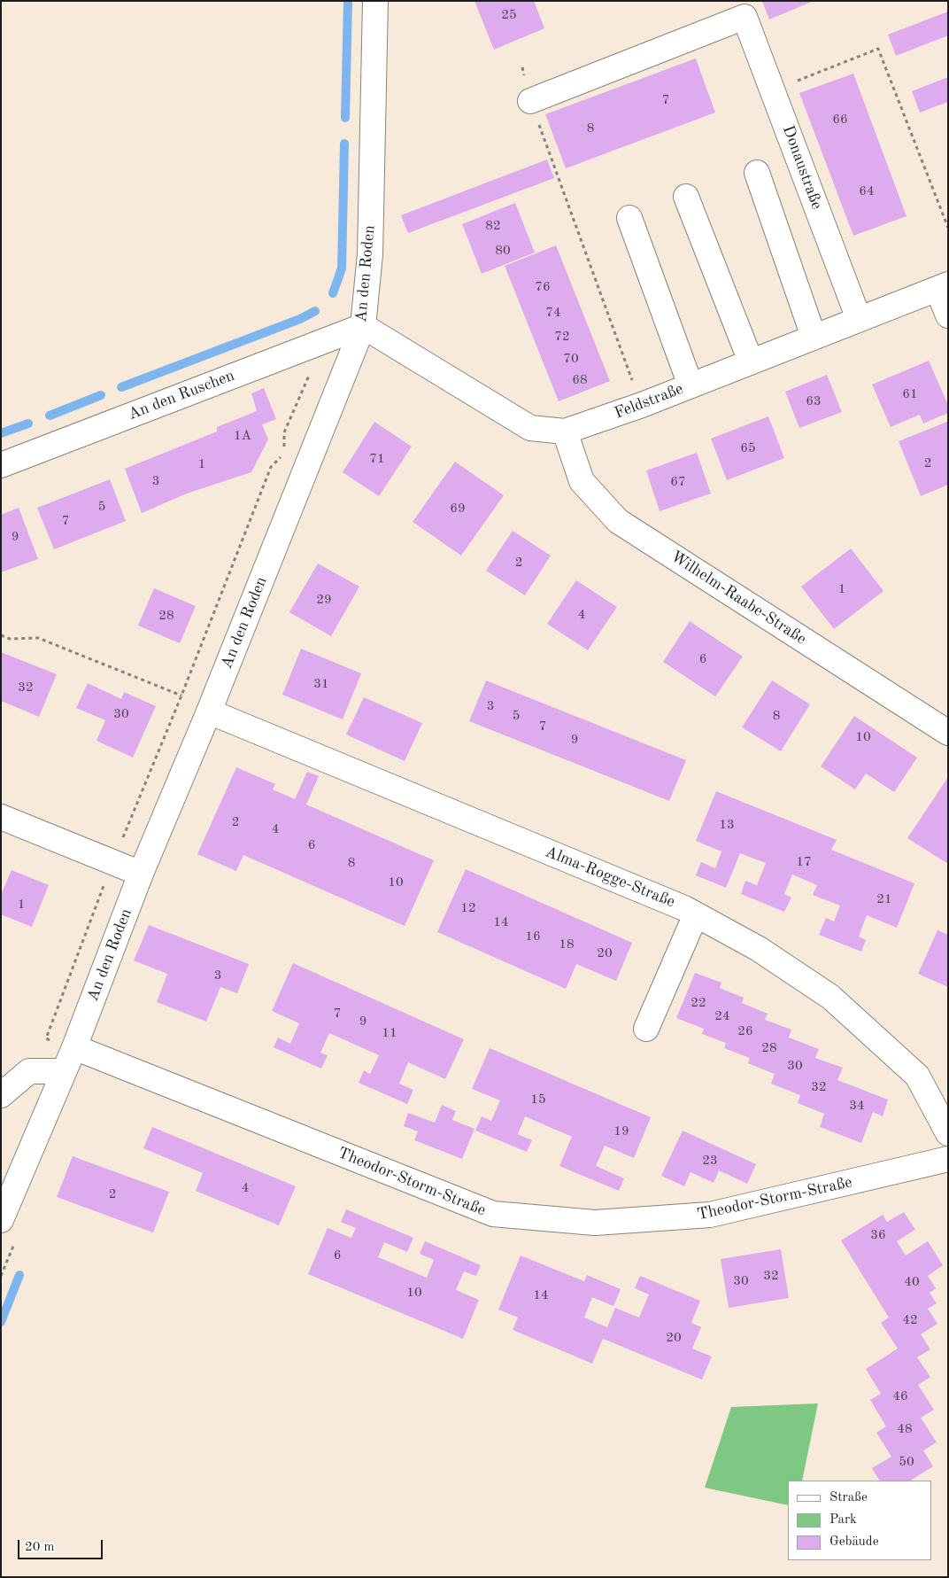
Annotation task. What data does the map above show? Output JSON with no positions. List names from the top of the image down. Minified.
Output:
{"streets":{"street":["Donaustraße","An den Roden","An den Ruschen","Feldstraße","Wilhelm-Raabe-Straße","Alma-Rogge-Straße","Theodor-Storm-Straße"]},"crossings":[["Donaustraße","Feldstraße"],["An den Roden","An den Ruschen"],["An den Roden","Feldstraße"],["An den Roden","Alma-Rogge-Straße"],["An den Roden","Theodor-Storm-Straße"],["An den Ruschen","Feldstraße"],["Feldstraße","Wilhelm-Raabe-Straße"]],"house_numbers":["25","7","66","8","64","82","80","76","74","72","70","68","61","63","1A","65","71","2","1","3","67","5","69","7","9","2","1","29","4","28","6","31","32","3","30","5","8","7","10","9","2","13","4","6","17","8","10","21","1","12","14","16","18","20","3","22","7","24","9","26","11","28","30","32","15","34","19","23","4","2","36","6","32","30","40","10","14","42","20","46","48","50"],"legend":["Straße","Park","Gebäude"],"scale_bar":"20 m"}
